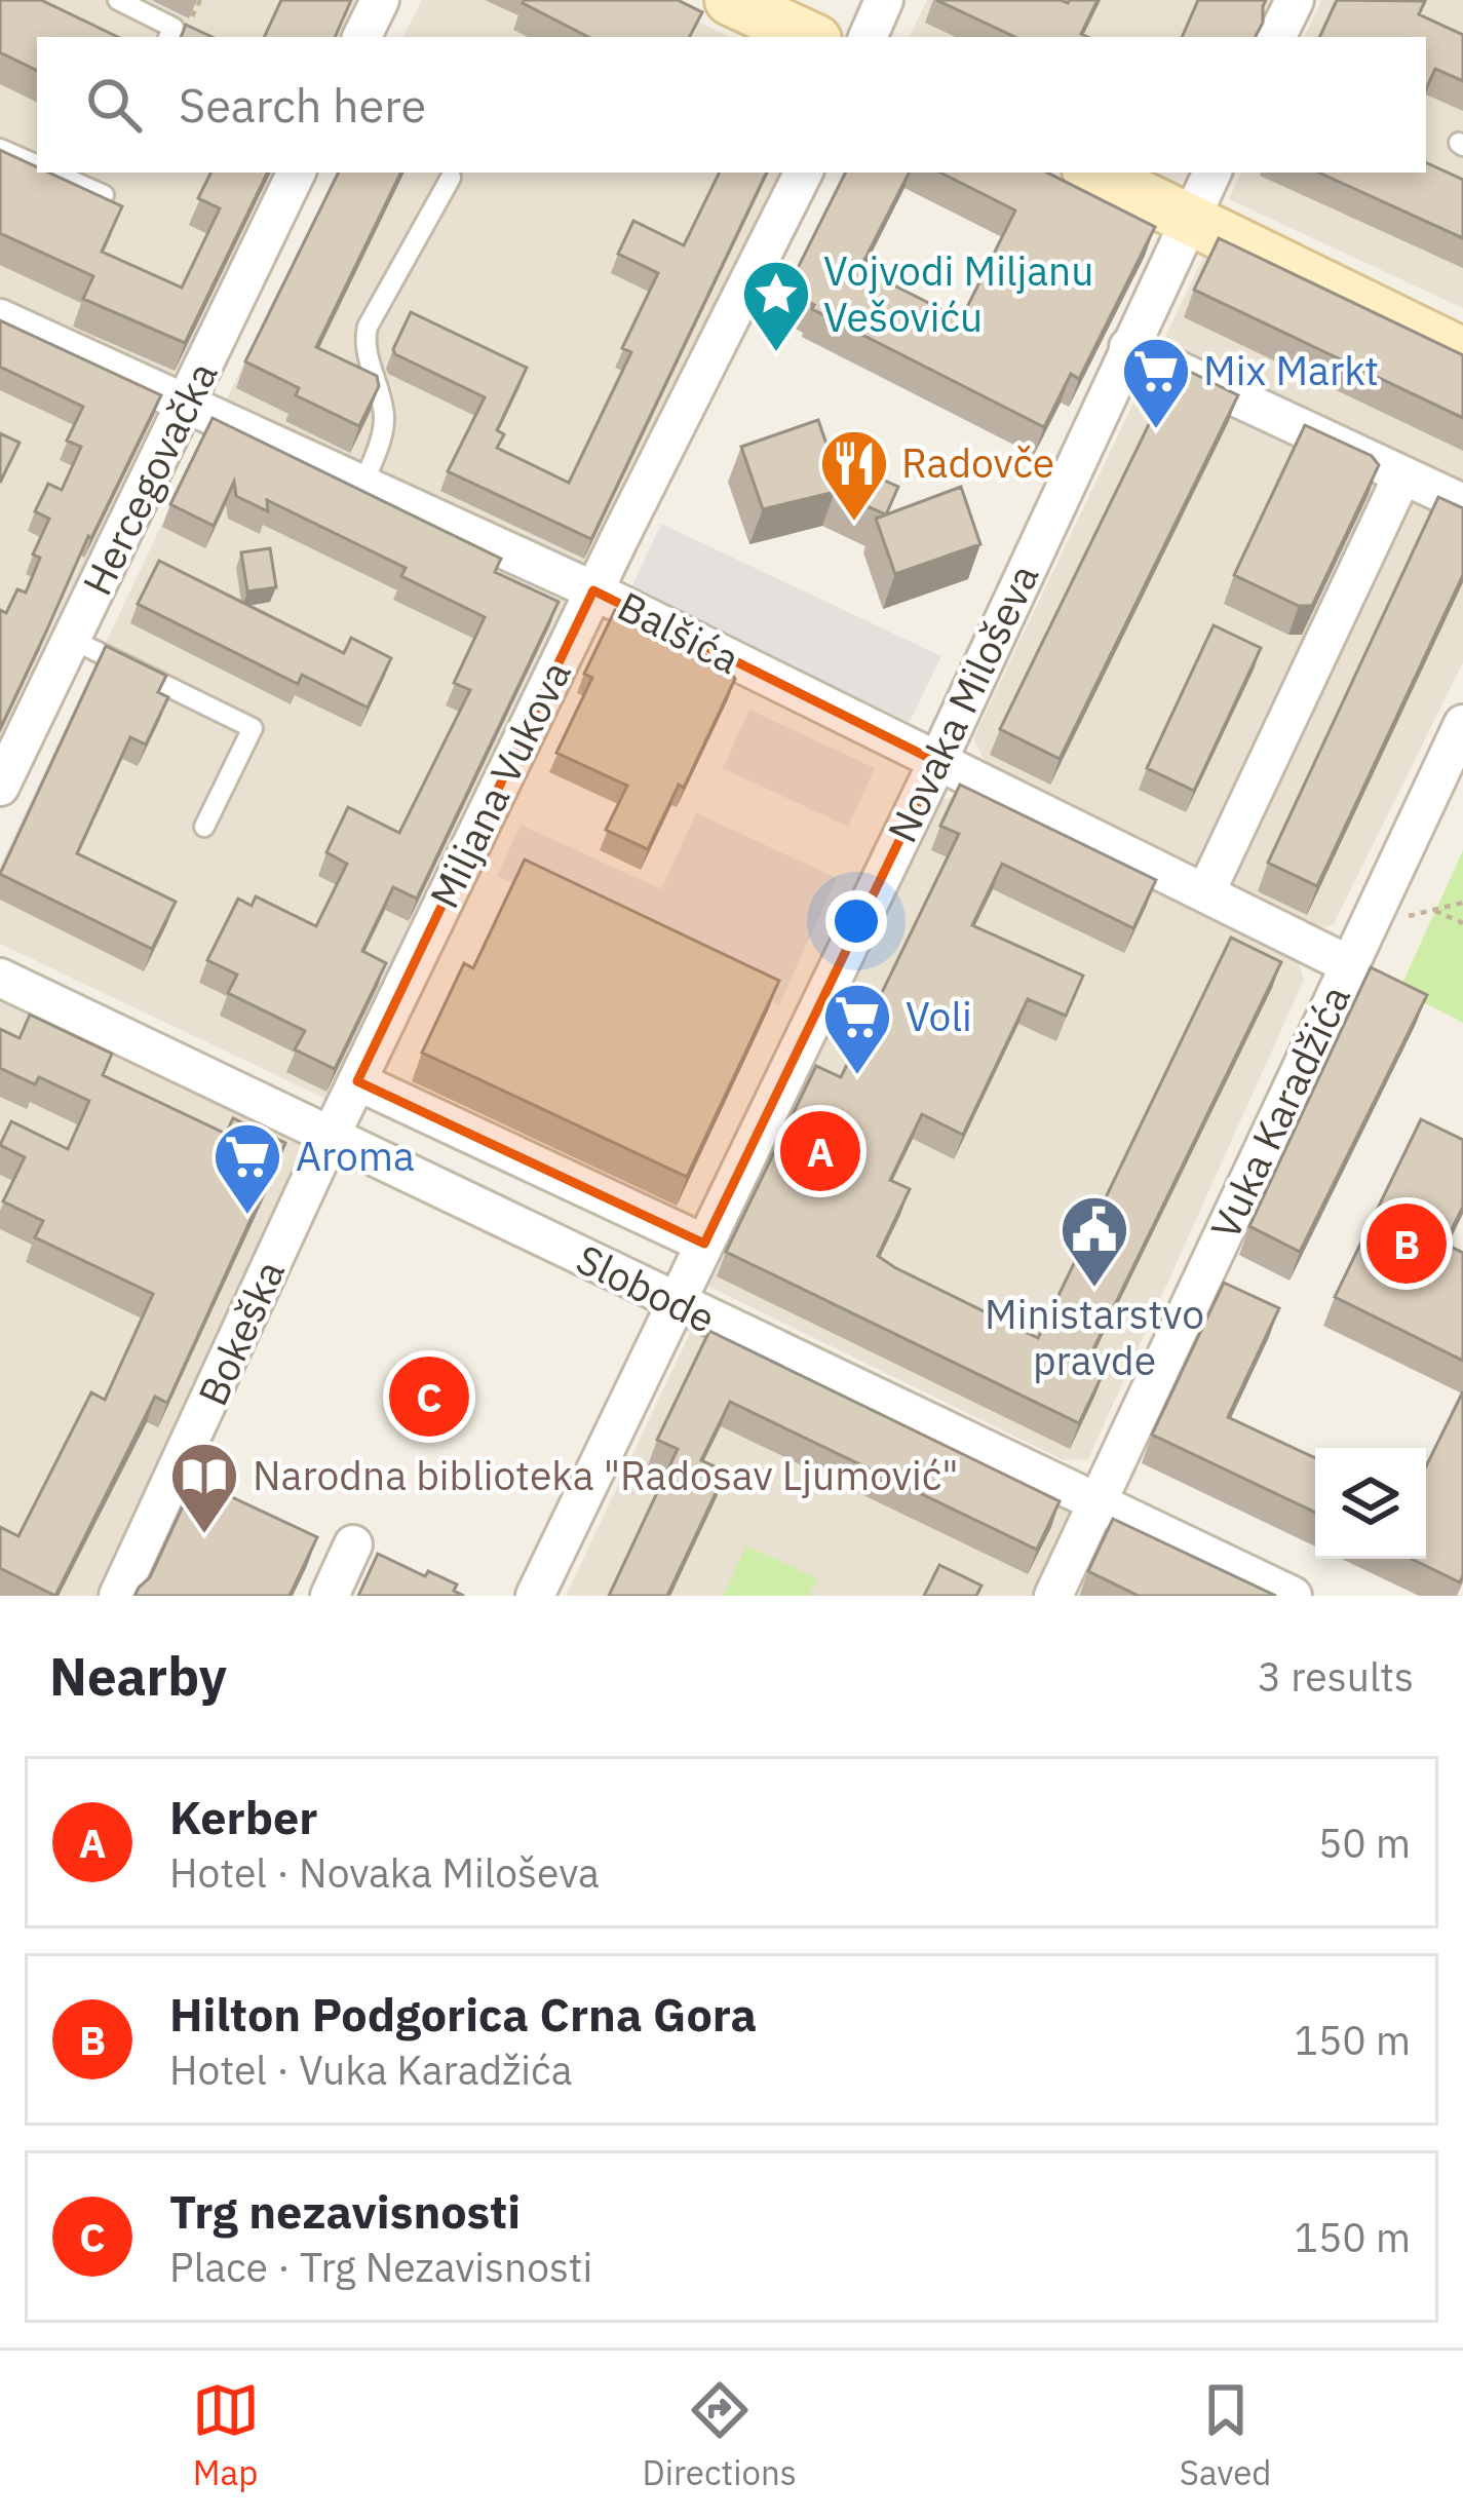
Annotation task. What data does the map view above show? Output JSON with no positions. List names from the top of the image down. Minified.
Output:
{"streets":{"street":["Hercegovačka","Balšića","Novaka Miloševa","Miljana Vukova","Vuka Karadžića","Slobode","Bokeška"]},"crossings":[["Hercegovačka","Balšića"],["Balšića","Novaka Miloševa"],["Balšića","Miljana Vukova"],["Balšića","Vuka Karadžića"],["Novaka Miloševa","Slobode"],["Miljana Vukova","Slobode"],["Miljana Vukova","Bokeška"],["Vuka Karadžića","Slobode"],["Slobode","Bokeška"]],"places":{"place":["Vojvodi Miljanu Vešoviću"],"supermarket":["Mix Markt","Voli","Aroma"],"restaurant":["Radovče"],"public building":["Ministarstvo pravde"],"library":["Narodna biblioteka \"Radosav Ljumović\""]},"page":{"search":"Search here","pins":["A","B","C"],"heading":["Nearby","3 results"],"list":[{"mark":"A","name":"Kerber","note":"Hotel · Novaka Miloševa","value":"50 m"},{"mark":"B","name":"Hilton Podgorica Crna Gora","note":"Hotel · Vuka Karadžića","value":"150 m"},{"mark":"C","name":"Trg nezavisnosti","note":"Place · Trg Nezavisnosti","value":"150 m"}],"nav":["Map","Directions","Saved"]}}
